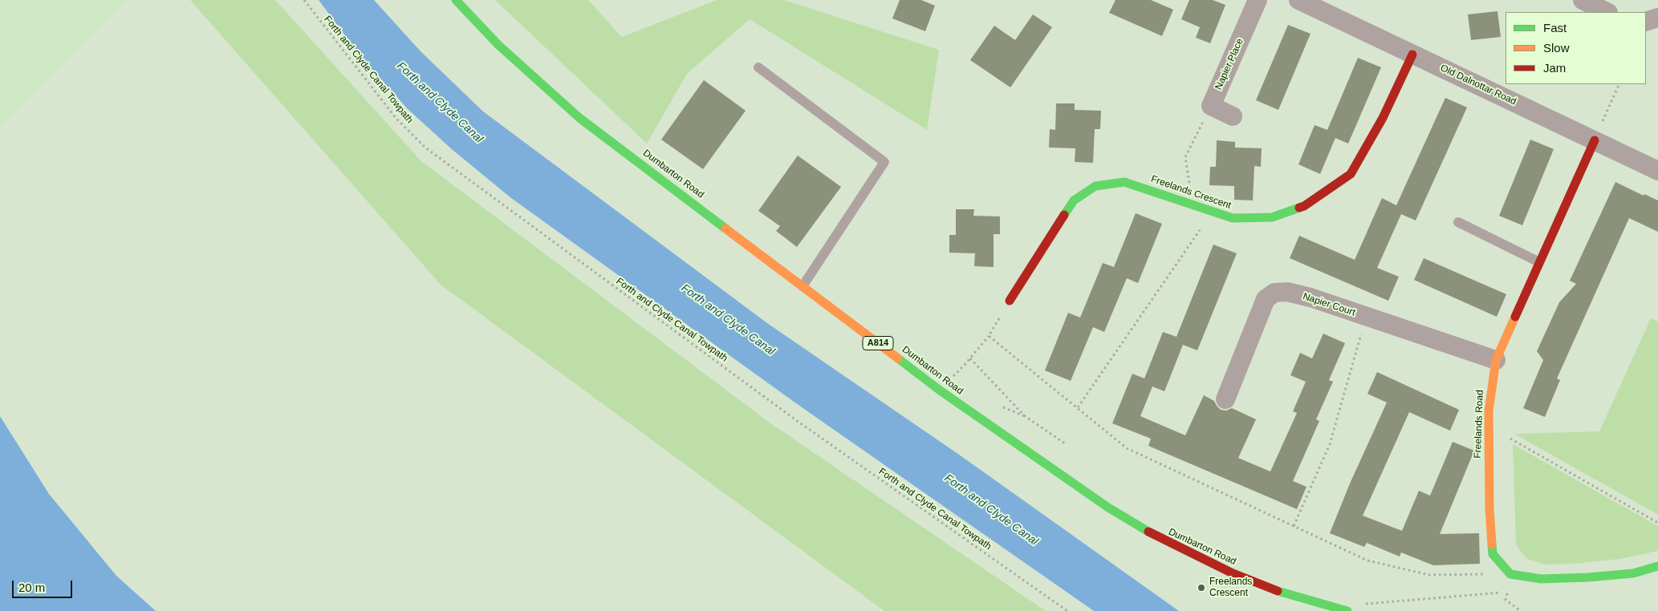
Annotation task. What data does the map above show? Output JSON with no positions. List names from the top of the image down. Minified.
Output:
{"streets":{"street":["Napier Place","Old Dalnottar Road","Dumbarton Road","Freelands Crescent","Napier Court","A814","Freelands Road"],"path":["Forth and Clyde Canal Towpath"]},"crossings":[["Old Dalnottar Road","Freelands Crescent"],["Old Dalnottar Road","Freelands Road"],["Napier Court","Freelands Road"]],"water":["Forth and Clyde Canal"],"places":["Freelands Crescent"],"legend":["Fast","Slow","Jam"],"scale_bar":"20 m"}
